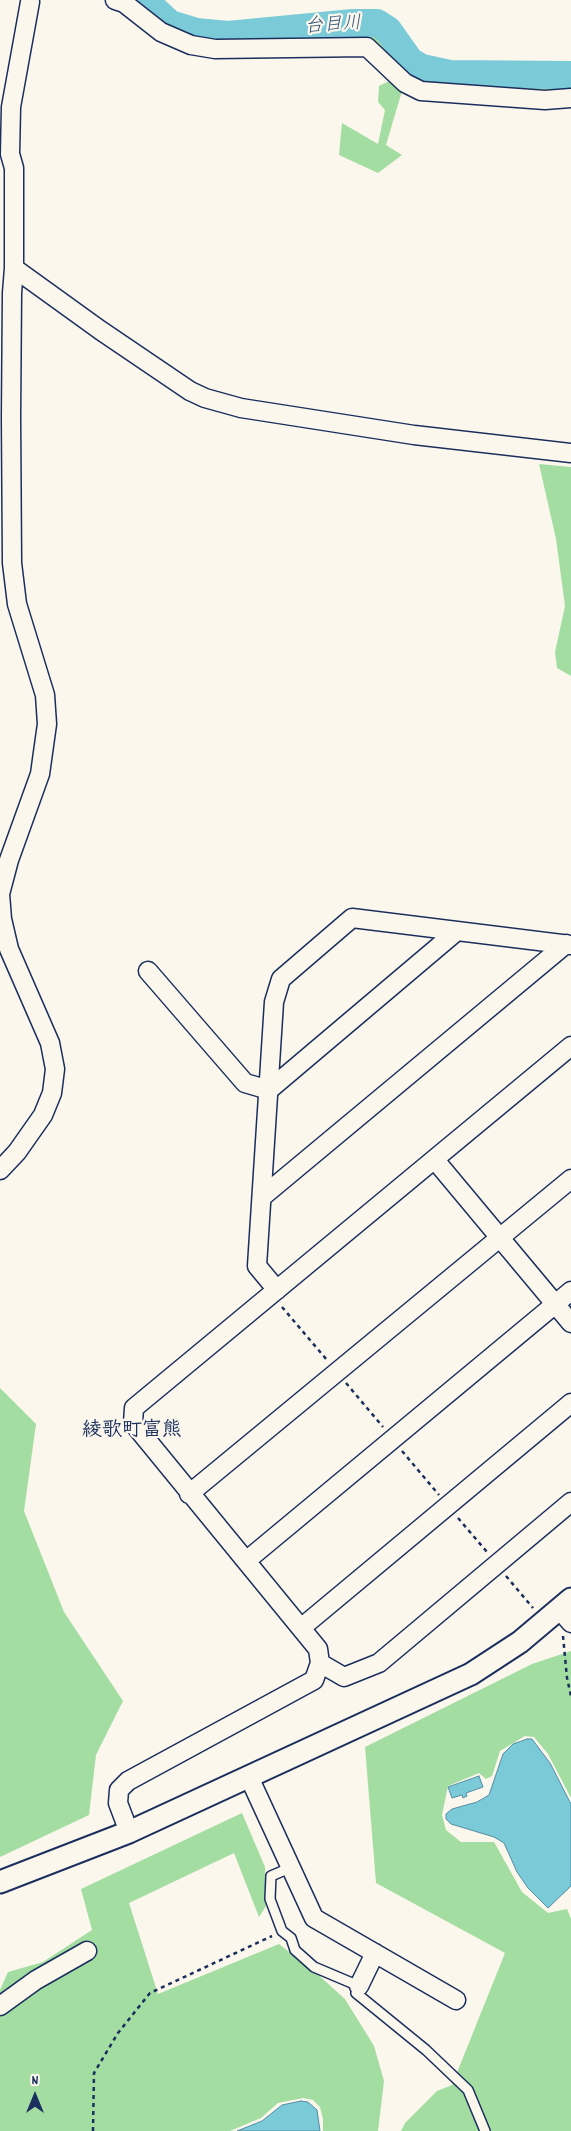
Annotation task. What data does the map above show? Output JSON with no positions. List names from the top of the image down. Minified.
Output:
{"districts":["綾歌町富熊"],"water":["台目川"],"north":"top"}
